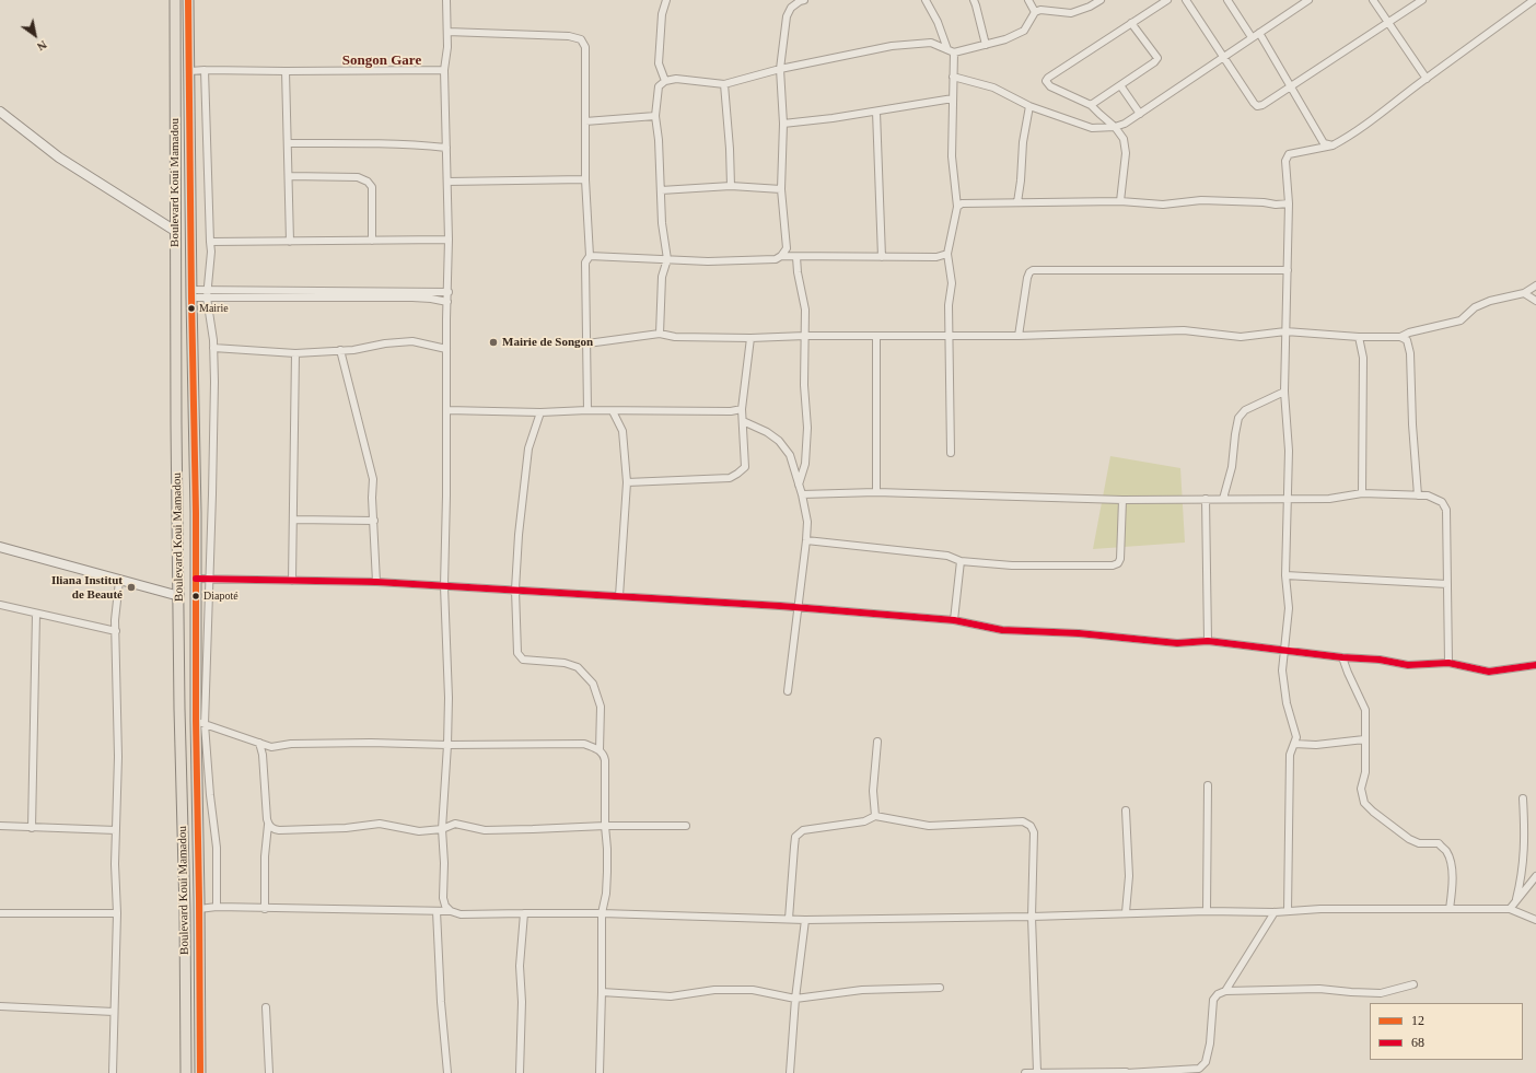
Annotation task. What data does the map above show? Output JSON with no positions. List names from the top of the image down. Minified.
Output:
{"streets":{"main road":["Boulevard Koui Mamadou"]},"districts":["Songon Gare"],"places":["Mairie","Mairie de Songon","Iliana Institut de Beauté","Diapoté"],"lines":["transit line 12","transit line 68"],"legend":["12","68"],"north":"bottom right"}
